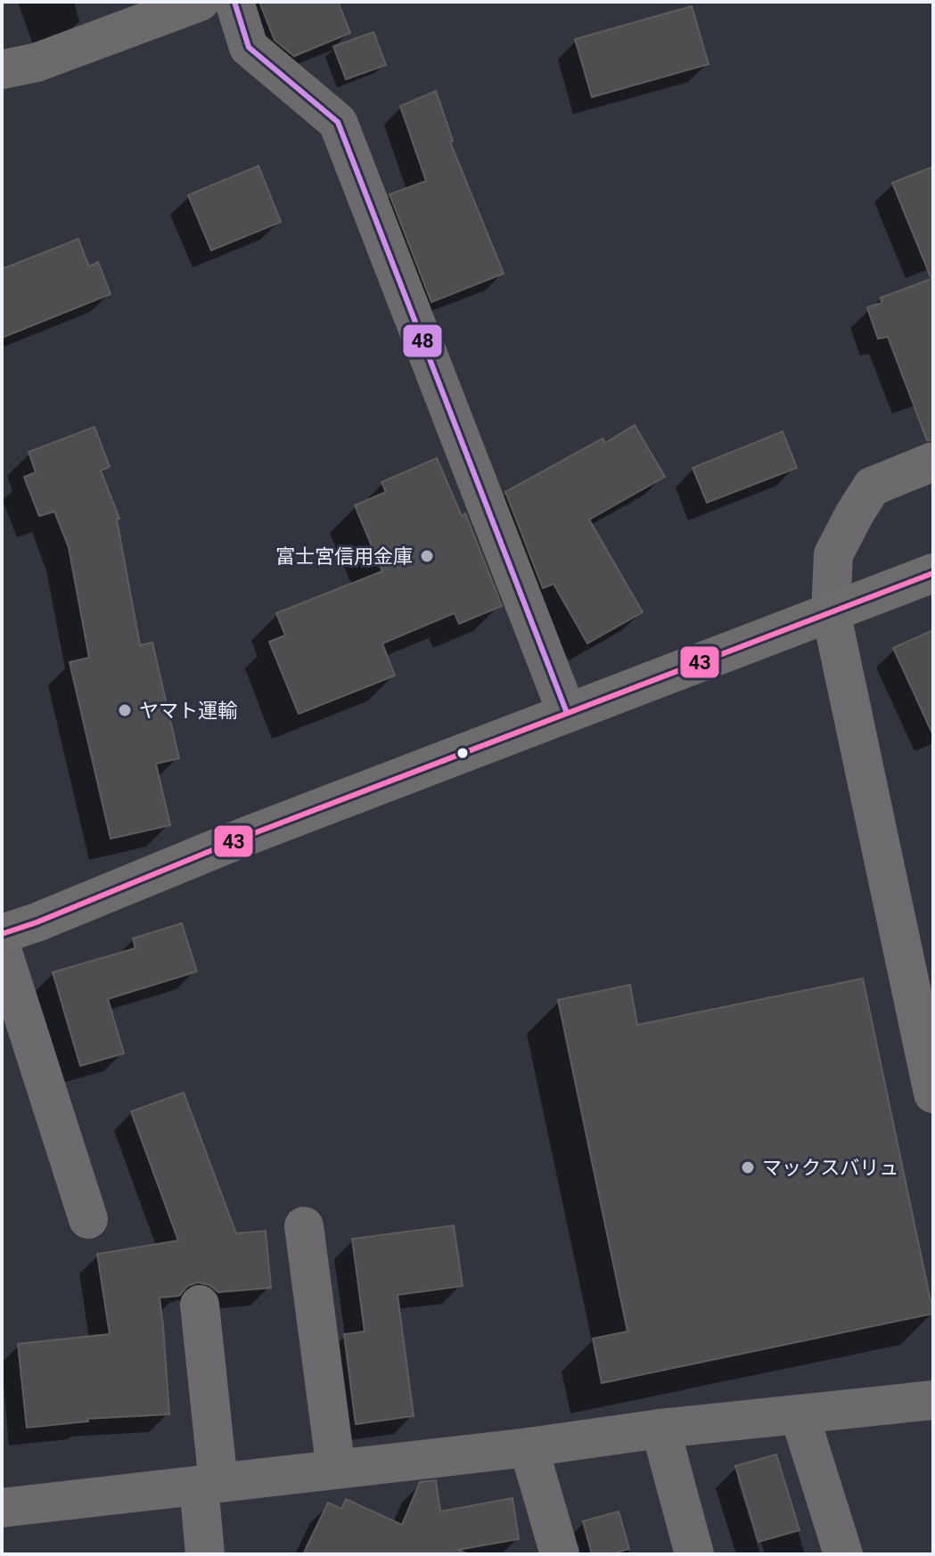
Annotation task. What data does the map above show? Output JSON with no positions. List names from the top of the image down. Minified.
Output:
{"places":["富士宮信用金庫","ヤマト運輸","マックスバリュ"],"lines":["transit line 48","transit line 43"]}
